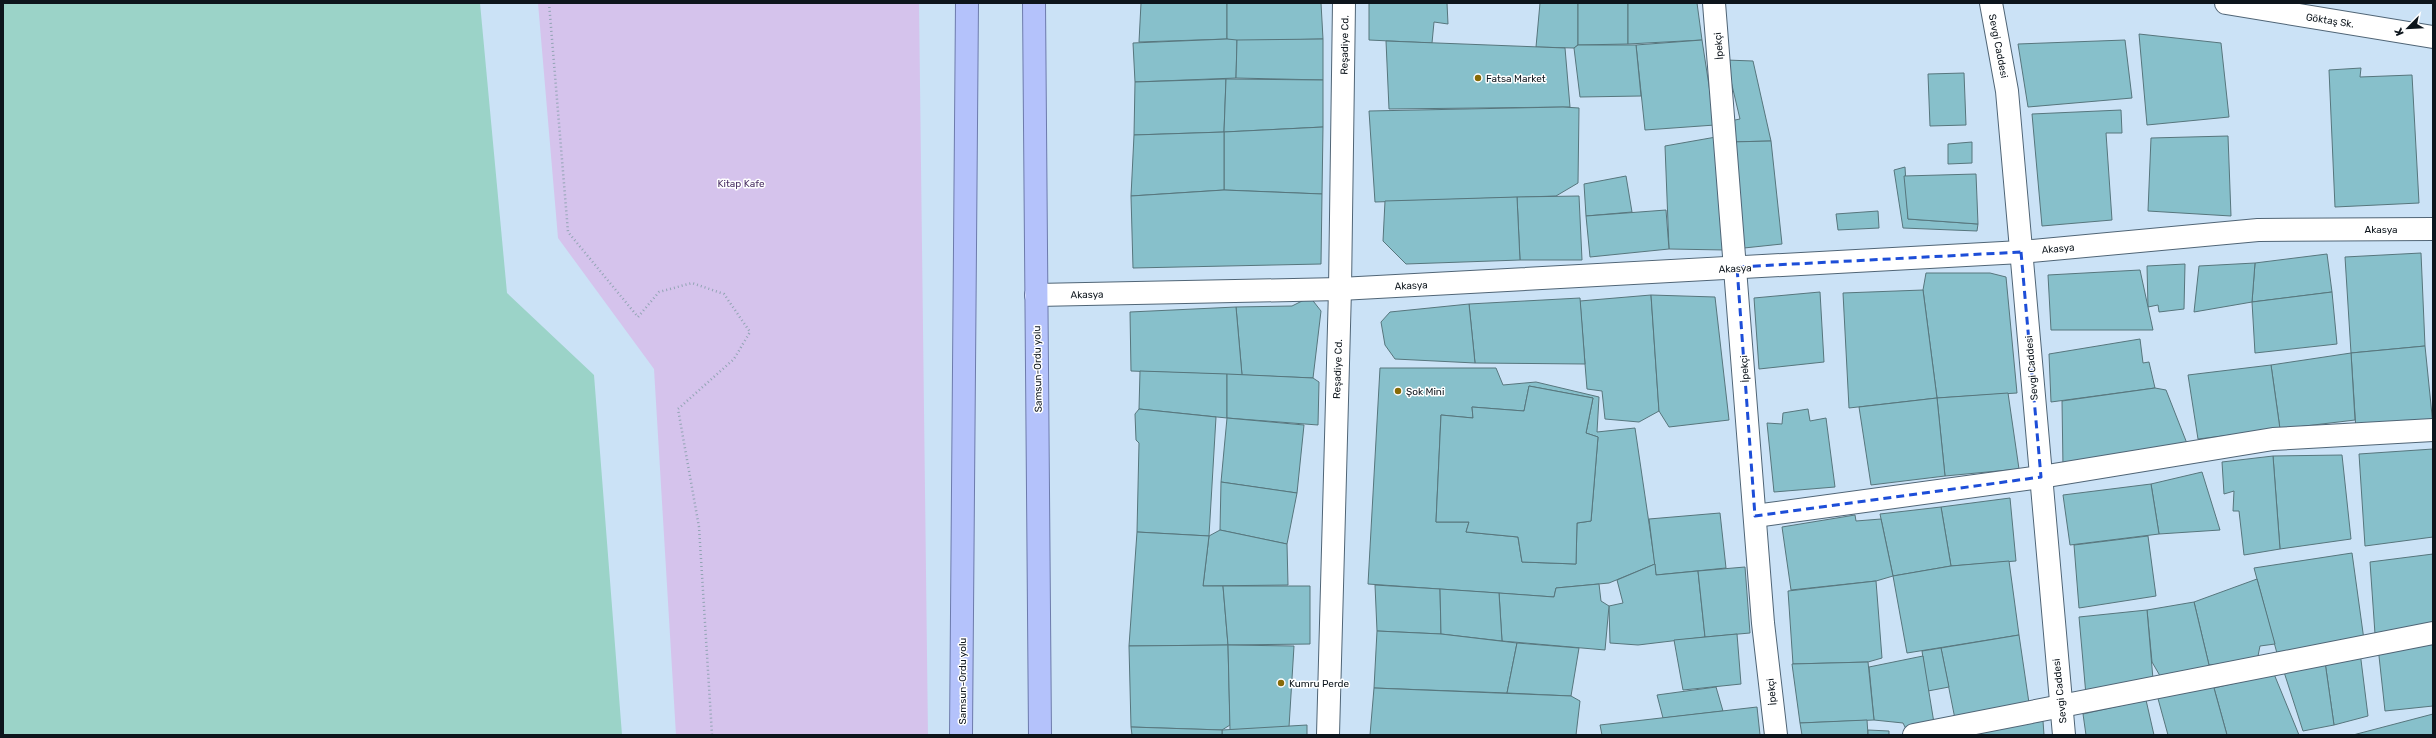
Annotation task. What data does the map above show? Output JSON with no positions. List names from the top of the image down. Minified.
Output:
{"streets":{"highway":["Samsun-Ordu yolu"],"street":["Göktaş Sk.","Reşadiye Cd.","İpekçi","Sevgi Caddesi","Akasya"]},"crossings":[["Reşadiye Cd.","Akasya"],["İpekçi","Akasya"],["Sevgi Caddesi","Akasya"],["Akasya","Samsun-Ordu yolu"]],"parks":["Kitap Kafe"],"places":["Fatsa Market","Şok Mini","Kumru Perde"],"north":"bottom left"}
